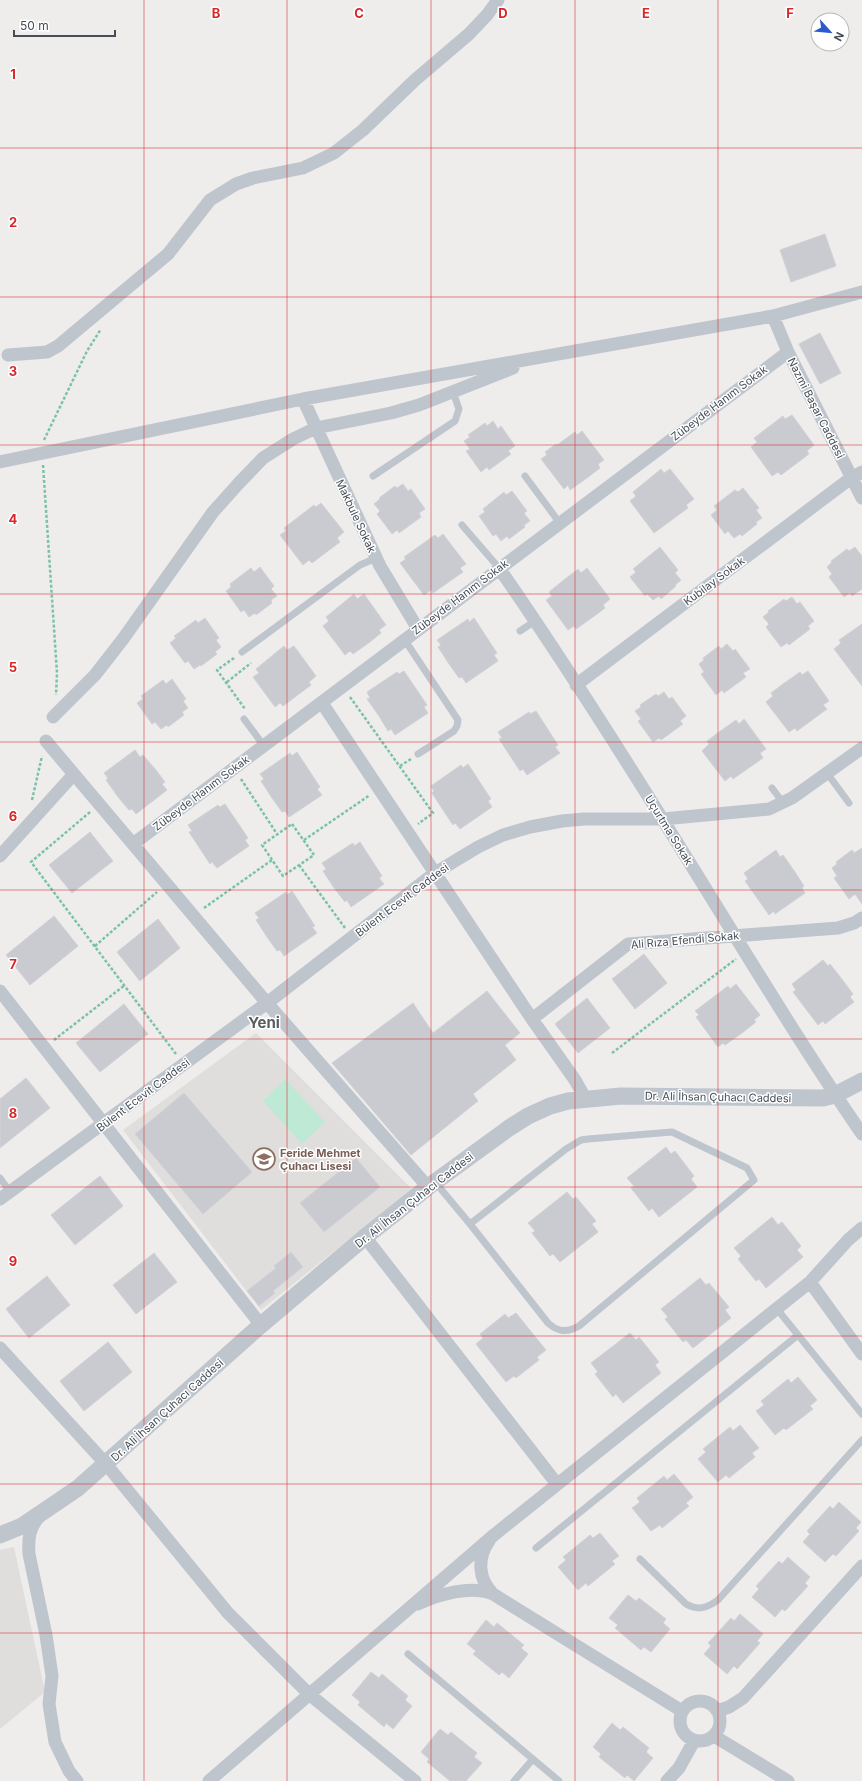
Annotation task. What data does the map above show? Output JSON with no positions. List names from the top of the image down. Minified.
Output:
{"streets":{"street":["Zübeyde Hanım Sokak","Nazmi Başar Caddesi","Makbule Sokak","Kubilay Sokak","Uçurtma Sokak","Bülent Ecevit Caddesi","Ali Rıza Efendi Sokak","Dr. Ali İhsan Çuhacı Caddesi"]},"crossings":[["Zübeyde Hanım Sokak","Nazmi Başar Caddesi"],["Zübeyde Hanım Sokak","Makbule Sokak"],["Zübeyde Hanım Sokak","Uçurtma Sokak"],["Nazmi Başar Caddesi","Kubilay Sokak"],["Kubilay Sokak","Uçurtma Sokak"],["Uçurtma Sokak","Bülent Ecevit Caddesi"],["Uçurtma Sokak","Ali Rıza Efendi Sokak"],["Uçurtma Sokak","Dr. Ali İhsan Çuhacı Caddesi"]],"districts":["Yeni"],"places":{"school or university":["Feride Mehmet Çuhacı Lisesi"]},"scale_bar":"50 m","north":"bottom right","grid":{"columns":["B","C","D","E","F"],"rows":["1","2","3","4","5","6","7","8","9"]}}
